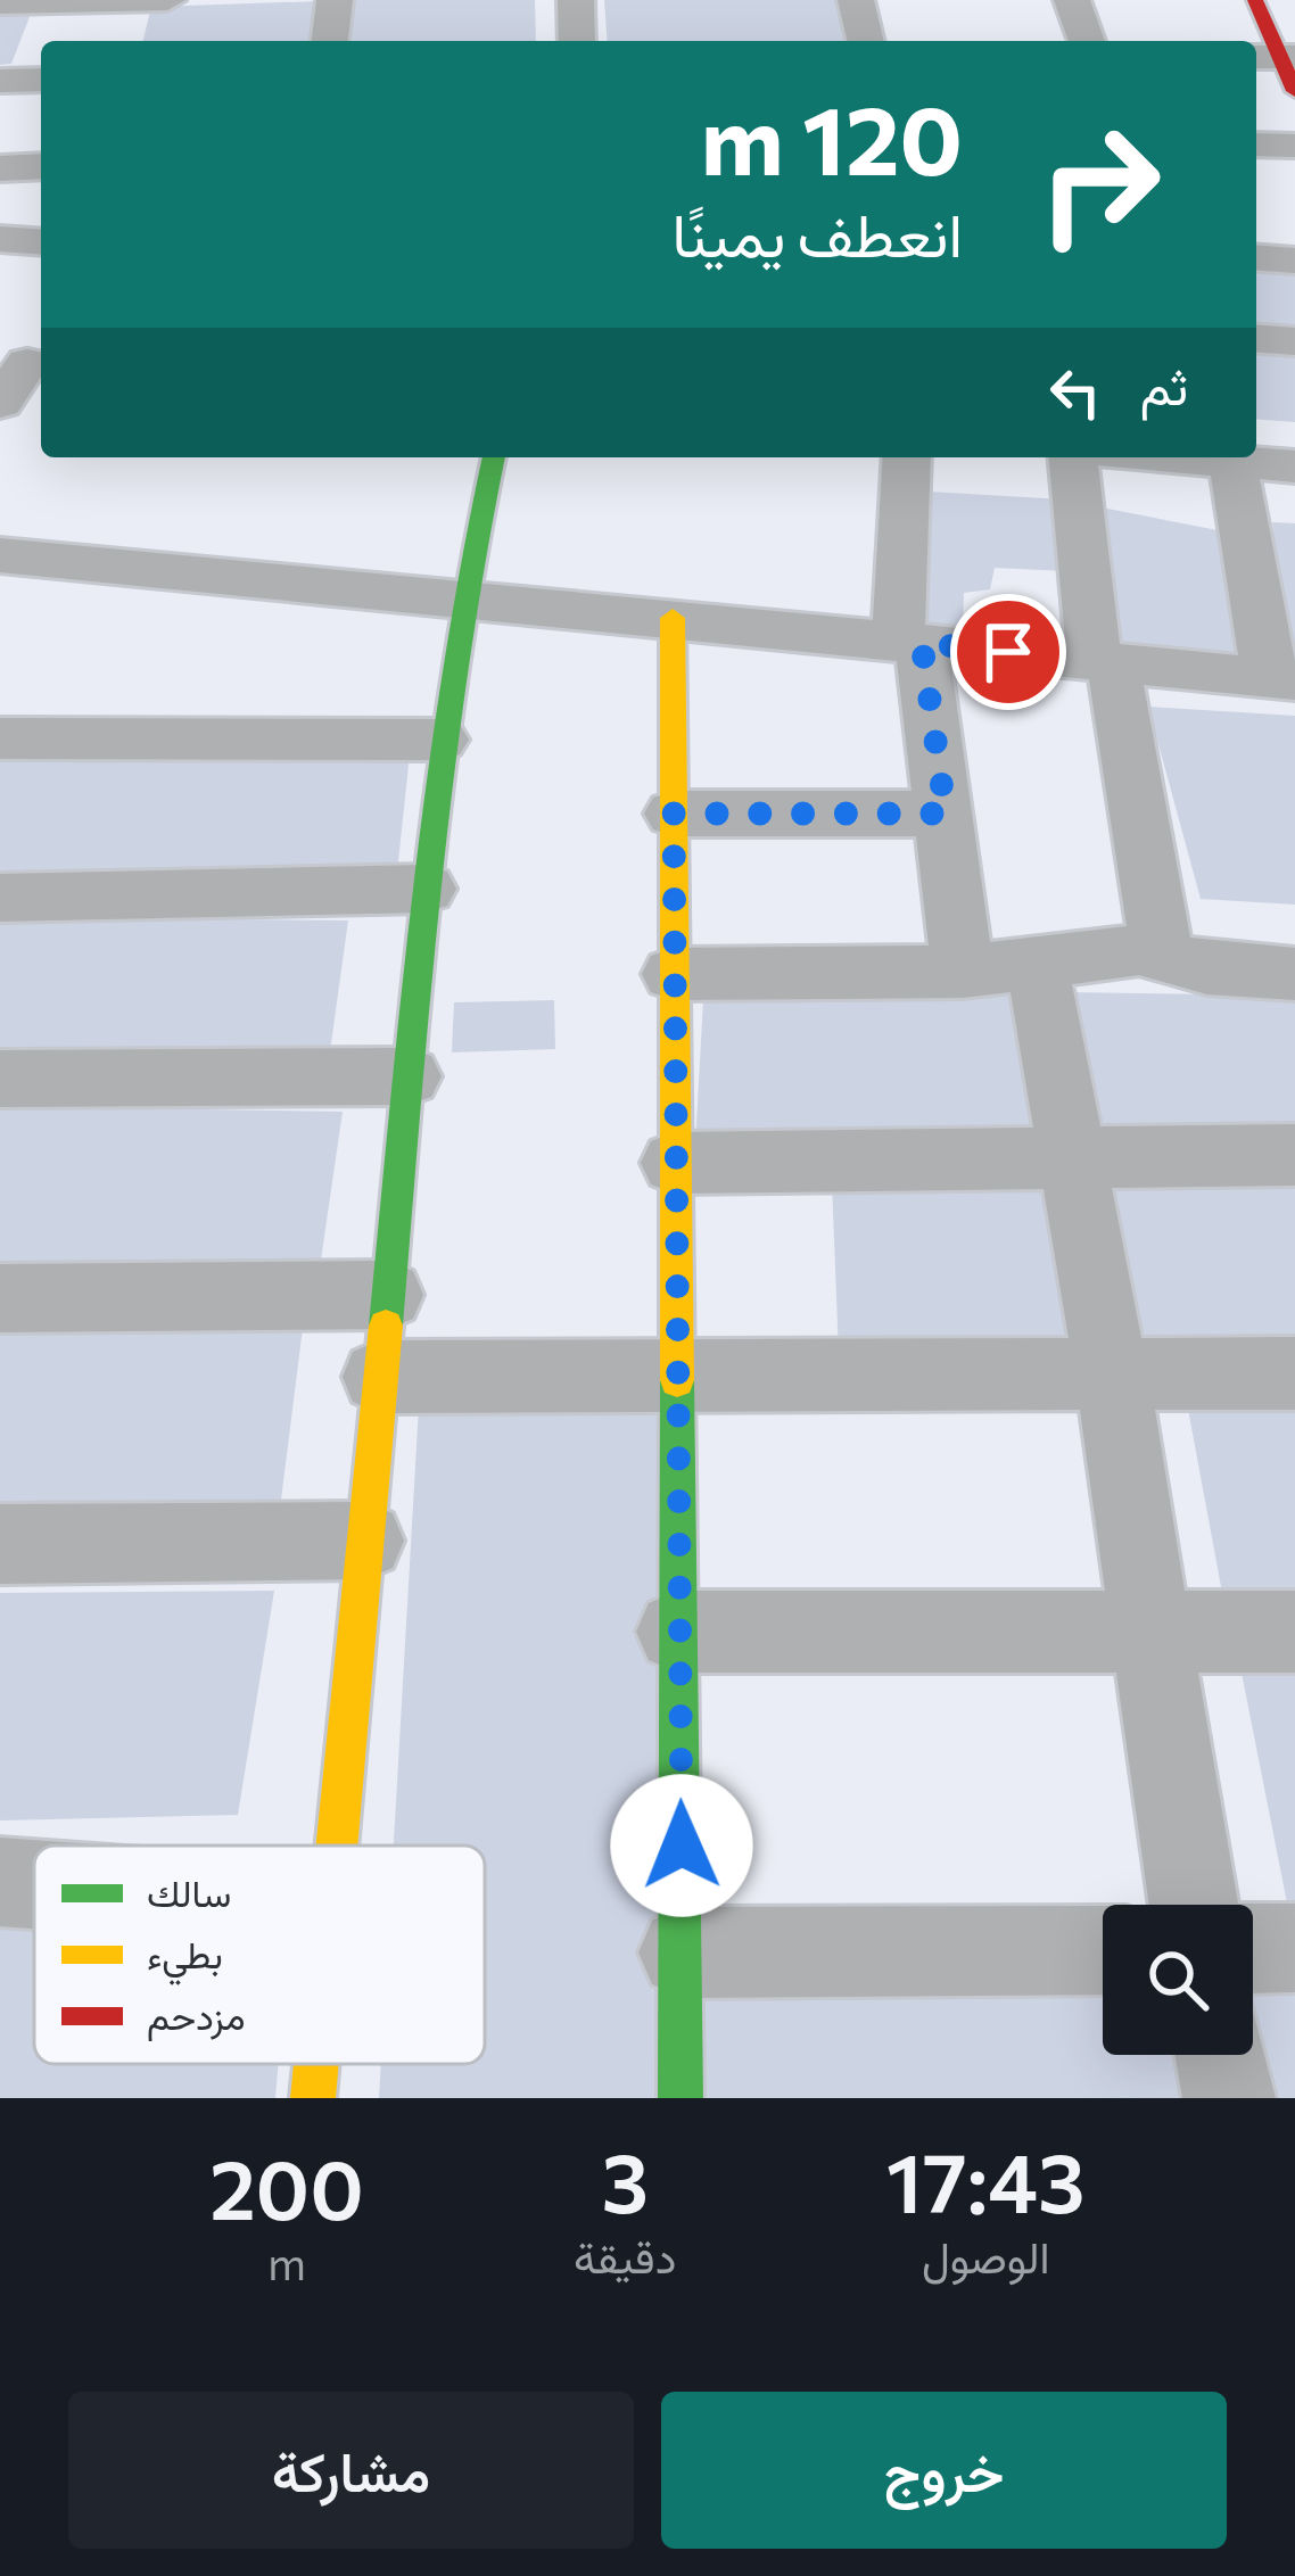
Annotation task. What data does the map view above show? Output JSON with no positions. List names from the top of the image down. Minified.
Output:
{"legend":["سالك","بطيء","مزدحم"],"page":{"turn":["120 m","انعطف يمينًا"],"then":"ثم","eta":["17:43","الوصول","3","دقيقة","200","m"],"buttons":["خروج","مشاركة"]}}
